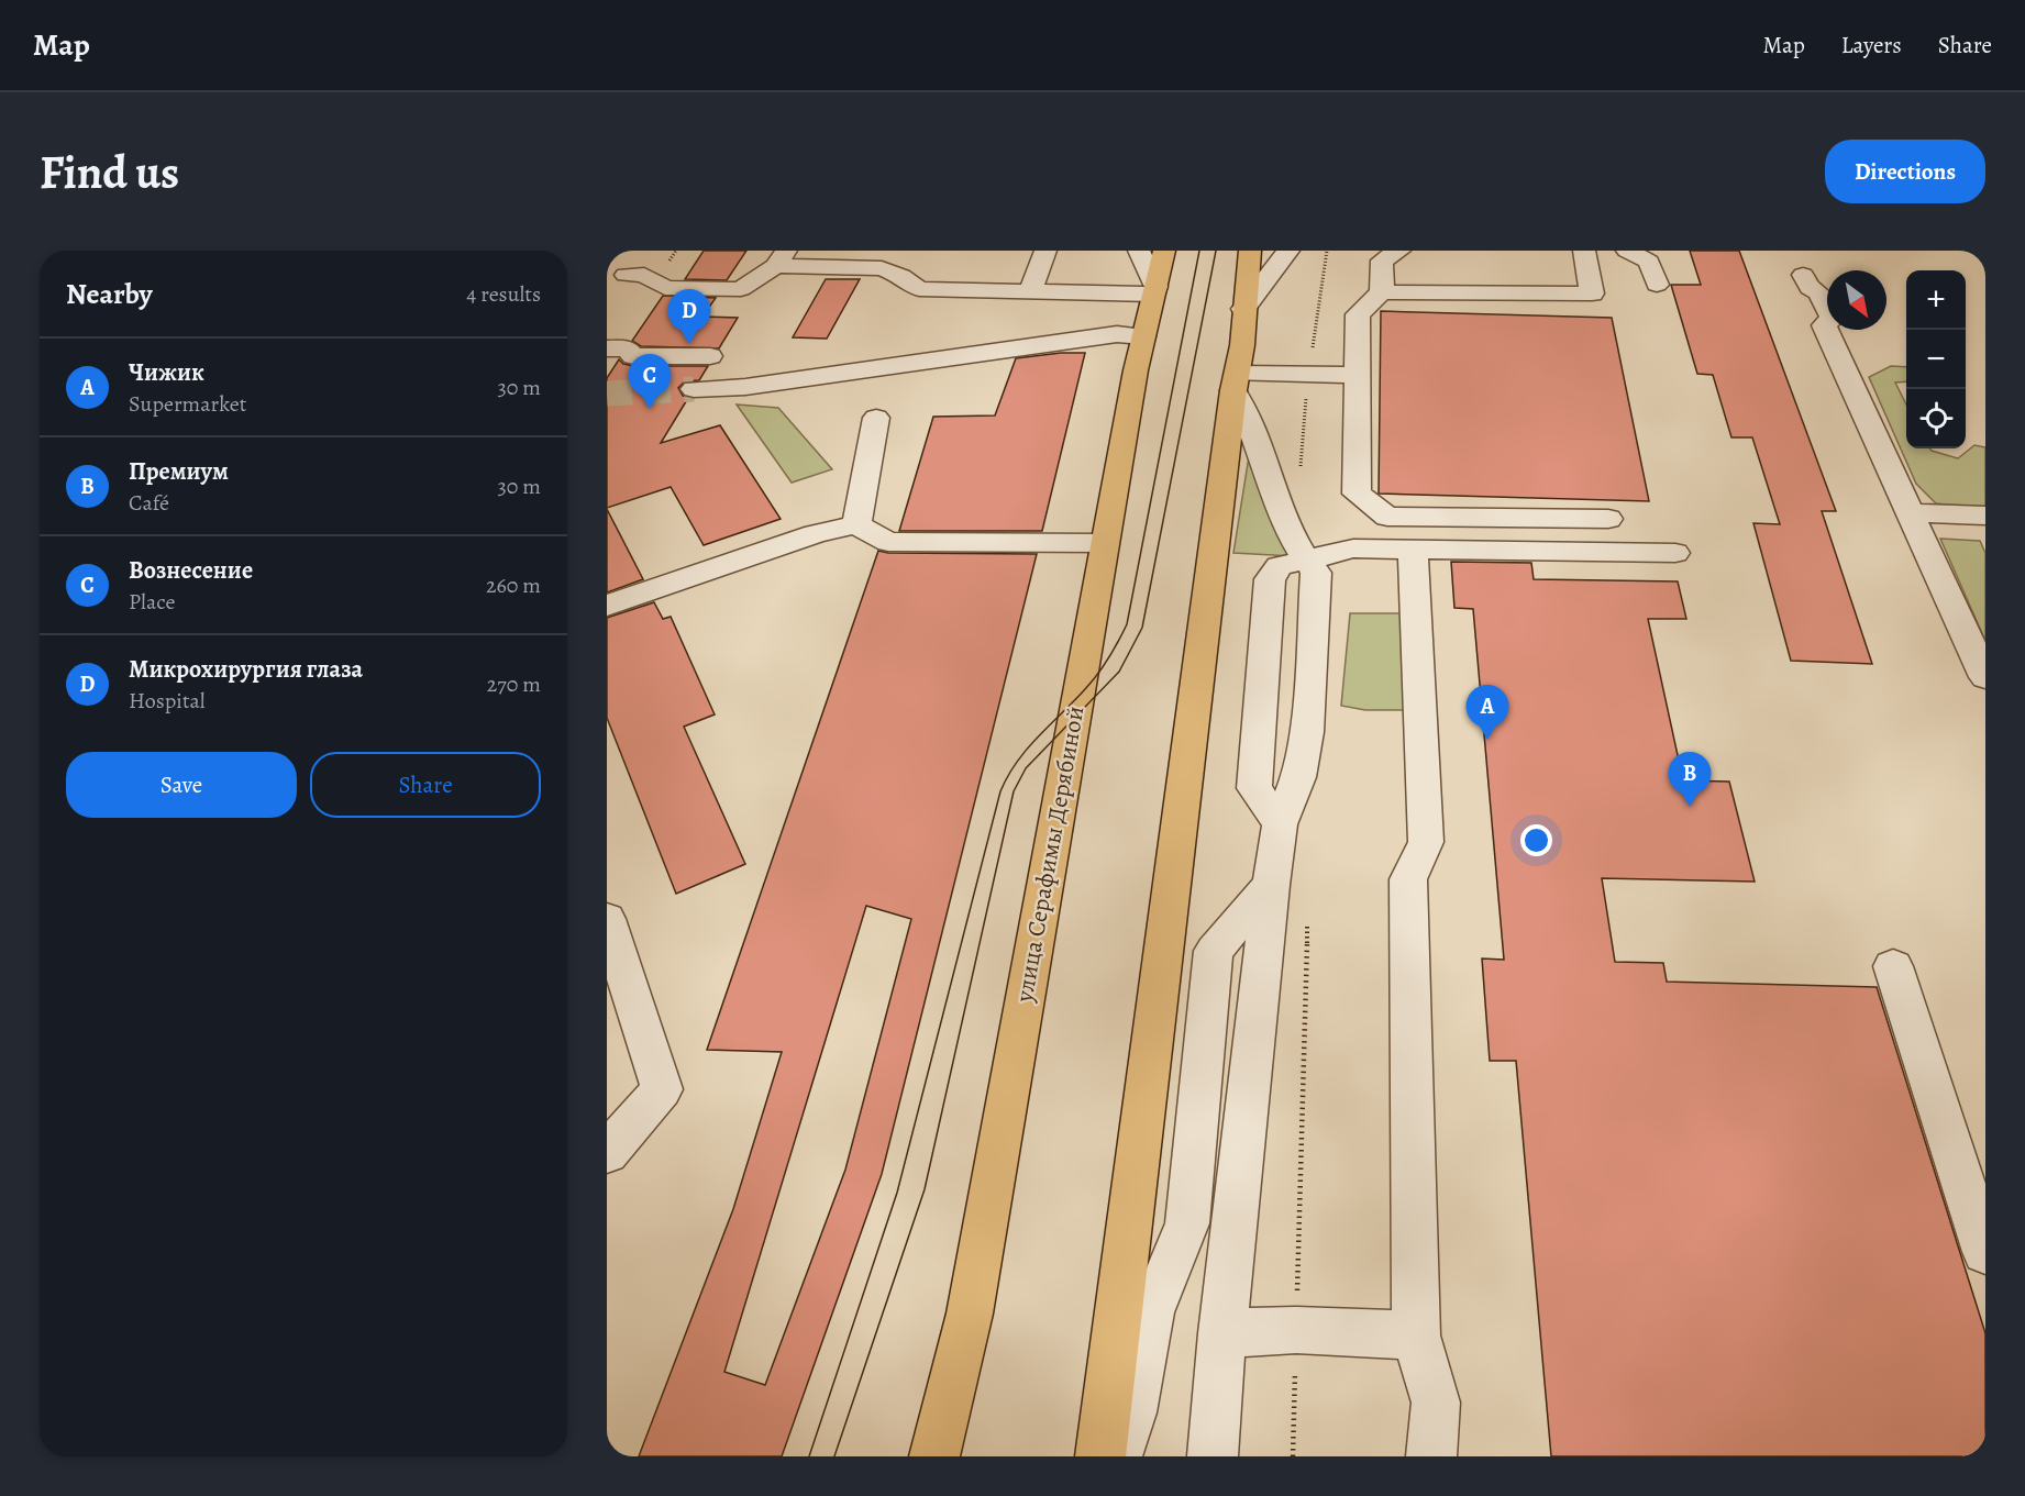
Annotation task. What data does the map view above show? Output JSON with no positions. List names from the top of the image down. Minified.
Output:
{"streets":{"main road":["улица Серафимы Дерябиной"]},"north":"bottom right","page":{"header":"Map","nav":["Map","Layers","Share"],"buttons":["Directions",["Save","Share"]],"title":"Find us","heading":["Nearby","4 results"],"map_buttons":["+","−"],"pins":["D","C","A","B"],"list":[{"mark":"A","name":"Чижик","note":"Supermarket","value":"30 m"},{"mark":"B","name":"Премиум","note":"Café","value":"30 m"},{"mark":"C","name":"Вознесение","note":"Place","value":"260 m"},{"mark":"D","name":"Микрохирургия глаза","note":"Hospital","value":"270 m"}]}}
